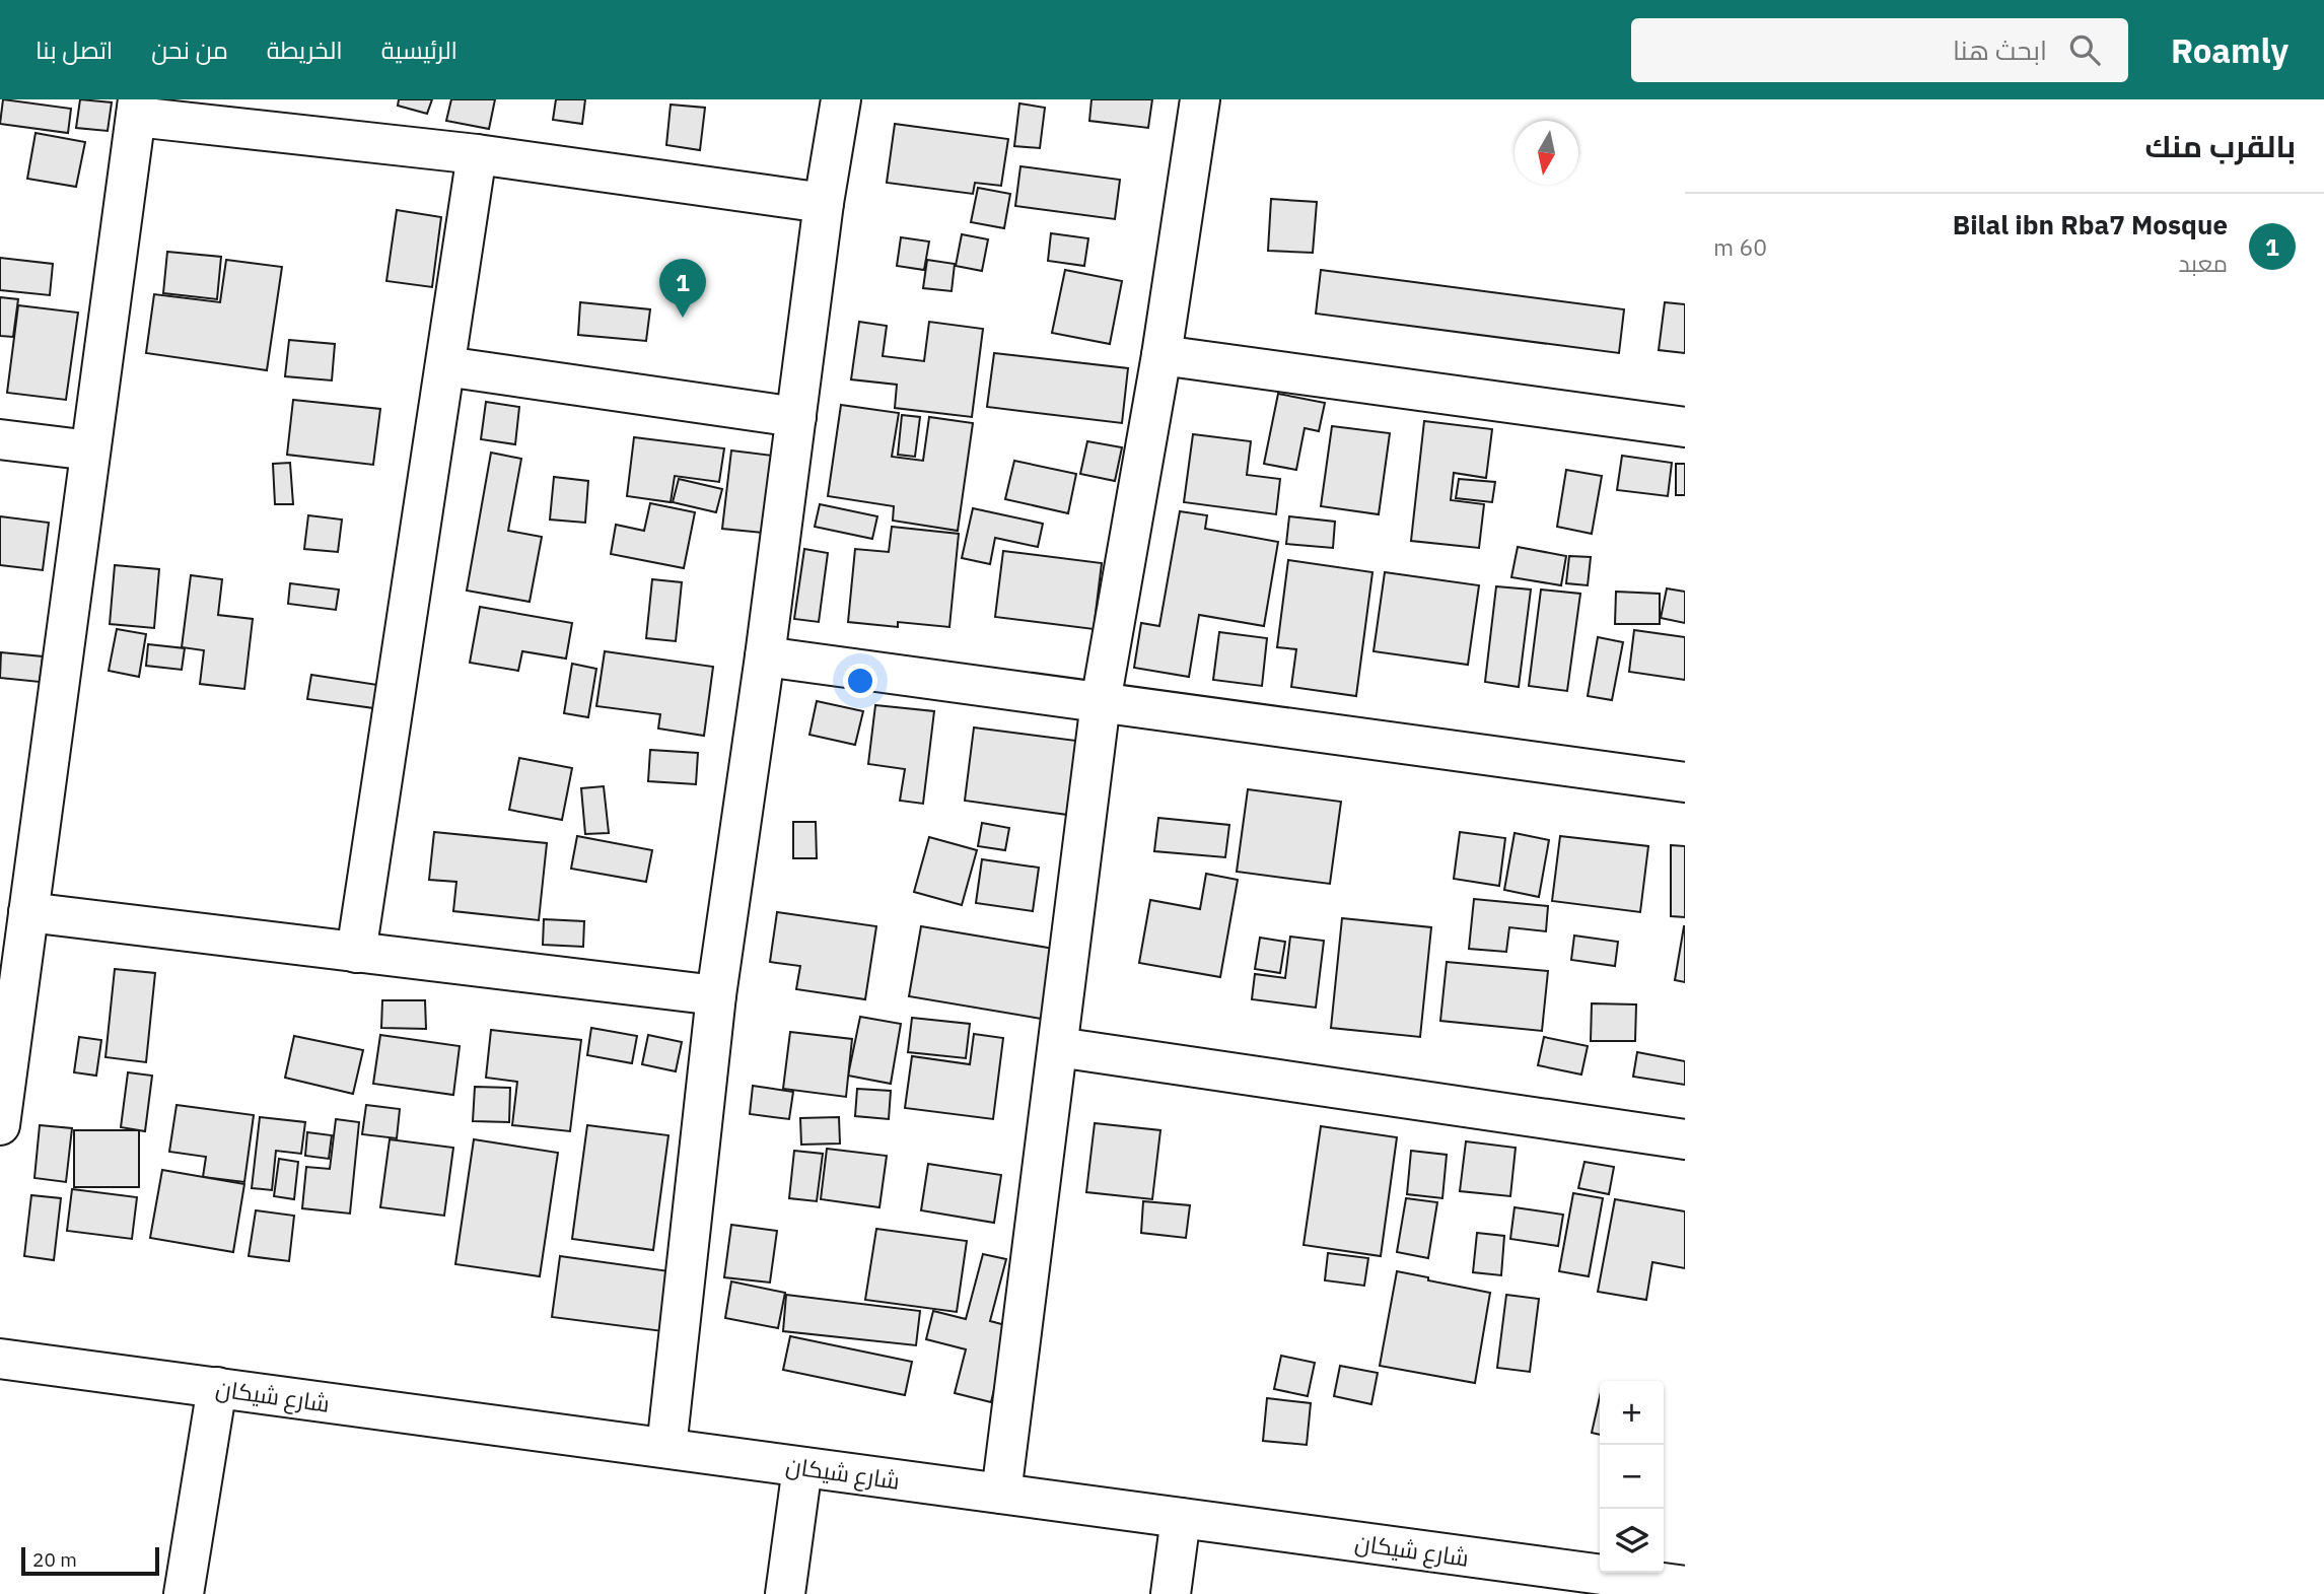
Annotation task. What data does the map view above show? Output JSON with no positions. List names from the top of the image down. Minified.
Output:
{"streets":{"street":["شارع شيكان"]},"scale_bar":"20 m","north":"bottom","page":{"header":"Roamly","search":"ابحث هنا","nav":["الرئيسية","الخريطة","من نحن","اتصل بنا"],"heading":"بالقرب منك","list":[{"mark":"1","name":"Bilal ibn Rba7 Mosque","note":"معبد","value":"60 m"}],"pins":"1","map_buttons":["+","−"],"scale":"20 m"}}
